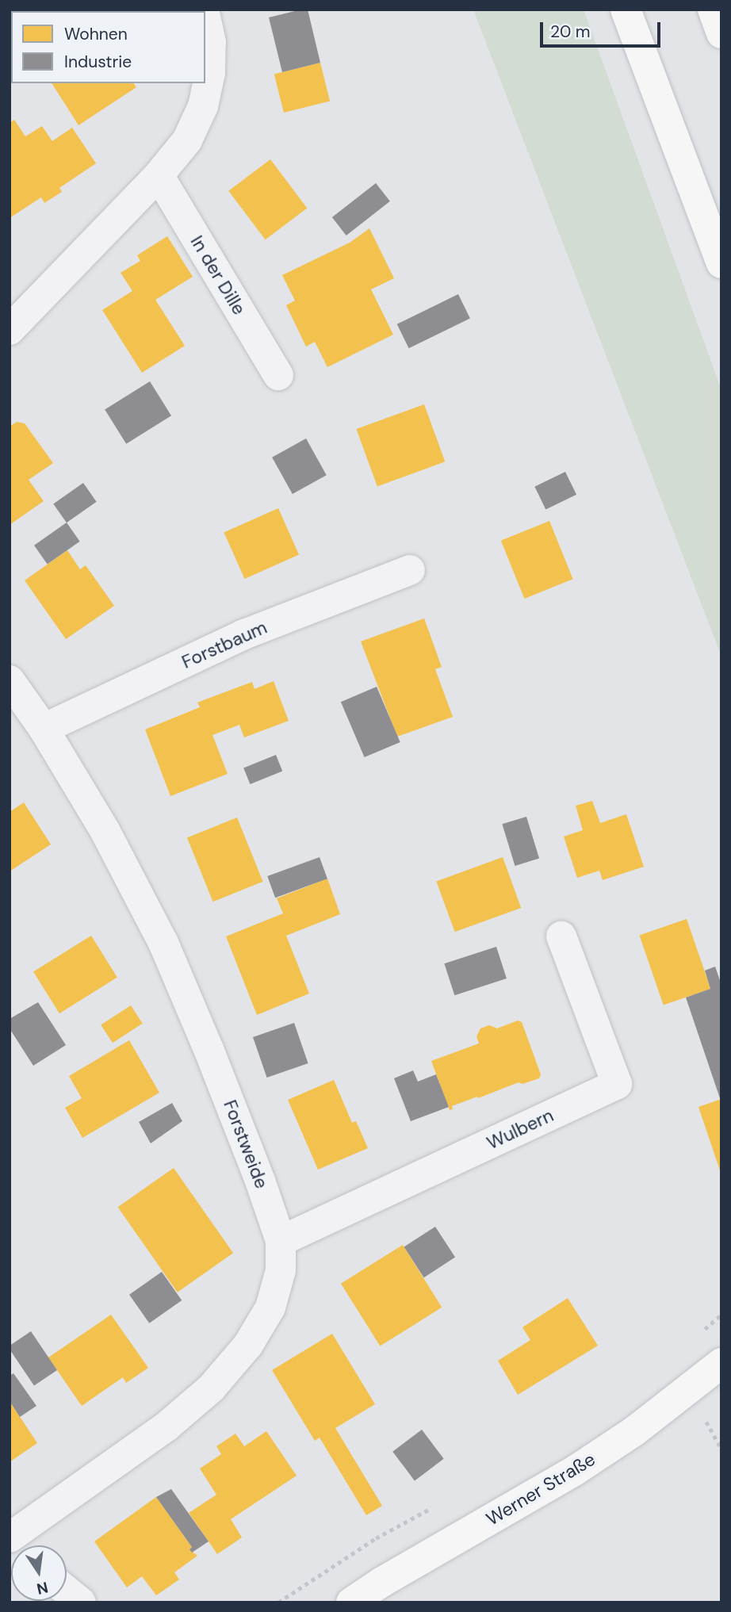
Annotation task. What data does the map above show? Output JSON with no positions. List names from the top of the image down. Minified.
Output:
{"streets":{"main road":["Werner Straße"],"street":["In der Dille","Forstbaum","Wulbern","Forstweide"]},"crossings":[["Forstbaum","Forstweide"],["Wulbern","Forstweide"]],"legend":["Wohnen","Industrie"],"scale_bar":"20 m","north":"bottom"}
